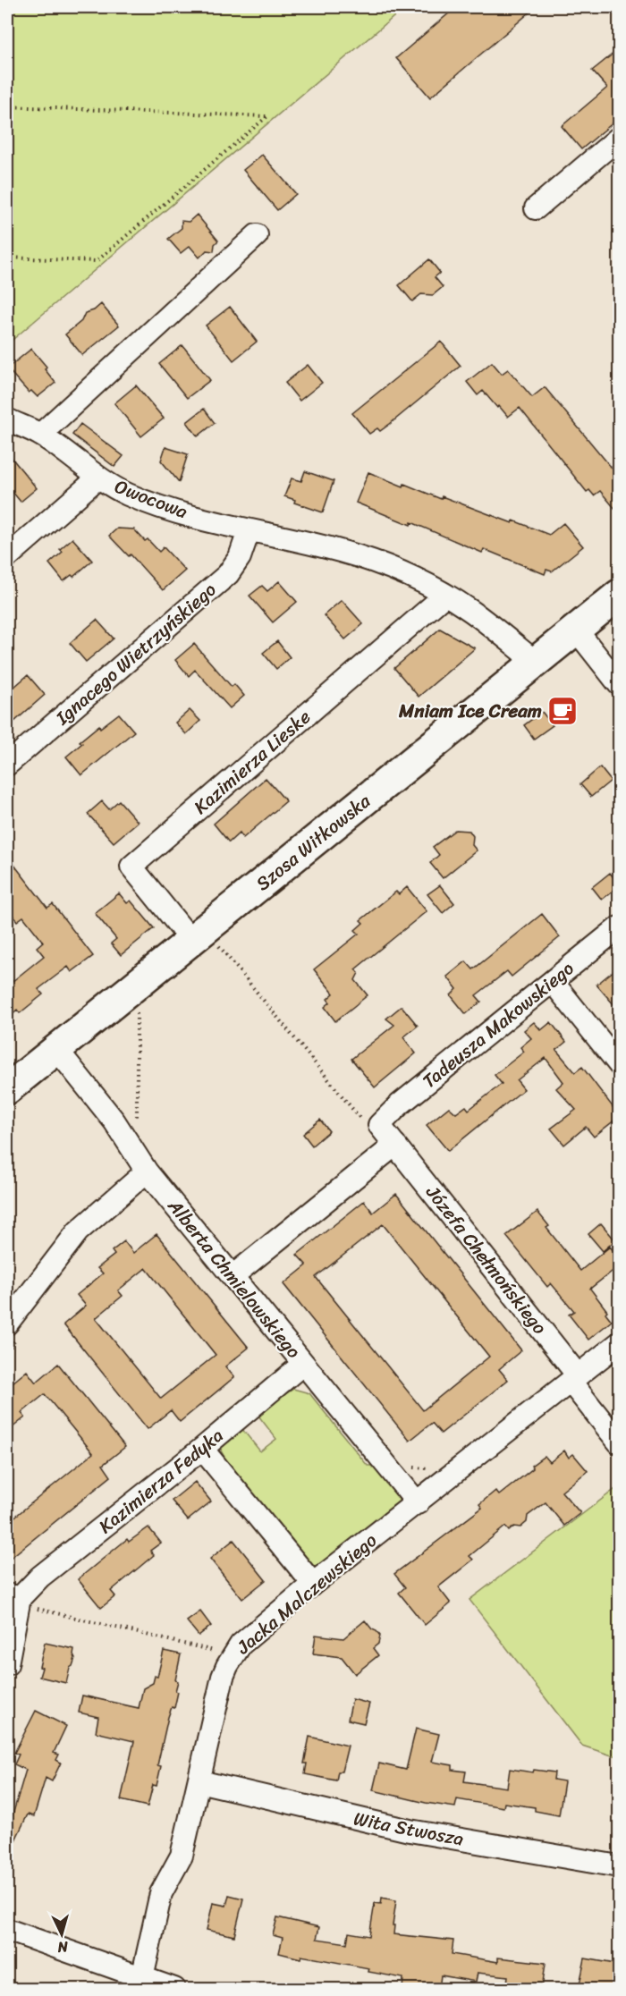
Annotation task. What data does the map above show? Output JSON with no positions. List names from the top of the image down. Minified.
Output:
{"streets":{"street":["Owocowa","Ignacego Wietrzyńskiego","Kazimierza Lieske","Szosa Witkowska","Tadeusza Makowskiego","Józefa Chełmońskiego","Alberta Chmielowskiego","Kazimierza Fedyka","Jacka Malczewskiego","Wita Stwosza"]},"crossings":[["Owocowa","Ignacego Wietrzyńskiego"],["Owocowa","Kazimierza Lieske"],["Owocowa","Szosa Witkowska"],["Kazimierza Lieske","Szosa Witkowska"],["Szosa Witkowska","Alberta Chmielowskiego"],["Tadeusza Makowskiego","Józefa Chełmońskiego"],["Józefa Chełmońskiego","Jacka Malczewskiego"],["Alberta Chmielowskiego","Kazimierza Fedyka"],["Alberta Chmielowskiego","Jacka Malczewskiego"],["Jacka Malczewskiego","Wita Stwosza"]],"places":{"cafe":["Mniam Ice Cream"]},"north":"bottom"}
